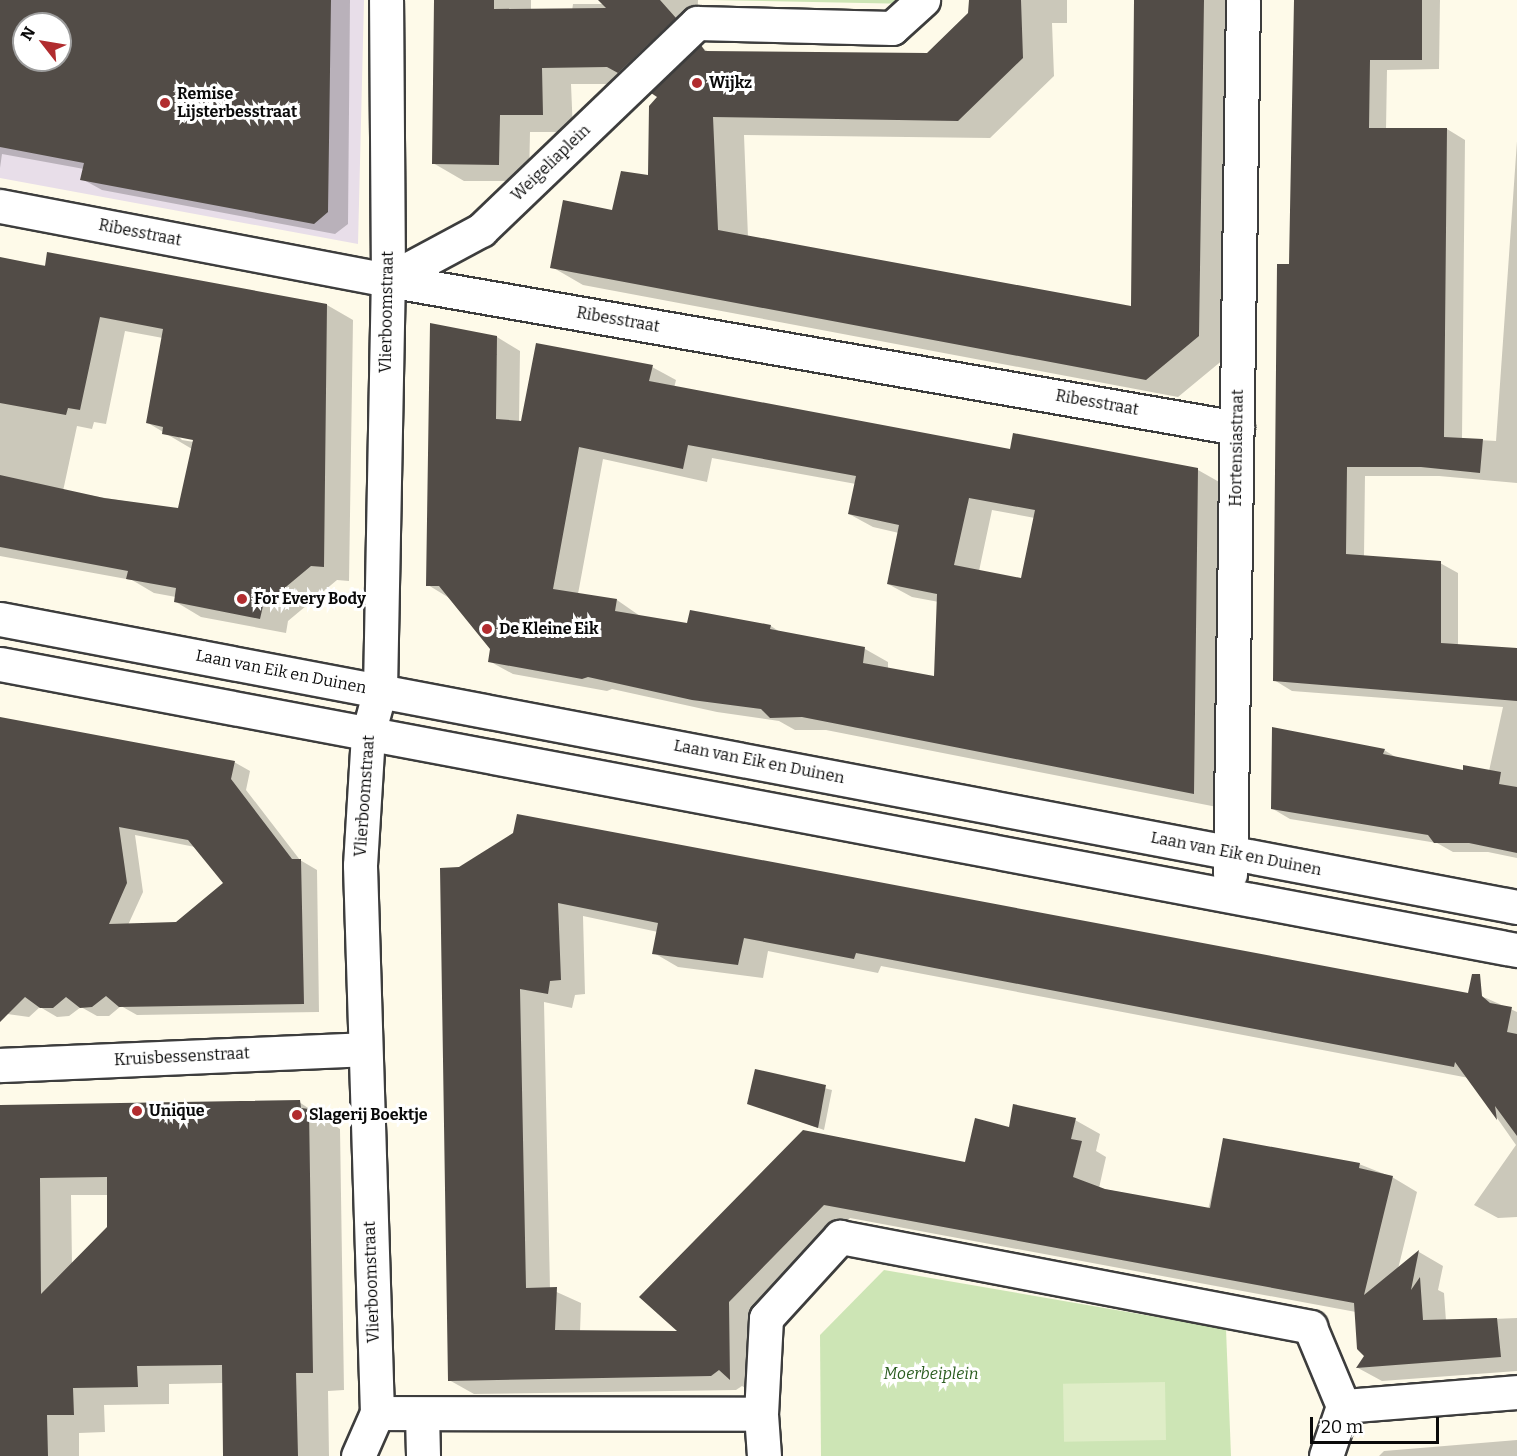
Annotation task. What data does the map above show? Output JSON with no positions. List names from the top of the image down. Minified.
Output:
{"streets":{"street":["Weigeliaplein","Ribesstraat","Vlierboomstraat","Hortensiastraat","Laan van Eik en Duinen","Kruisbessenstraat"]},"crossings":[["Weigeliaplein","Ribesstraat"],["Weigeliaplein","Vlierboomstraat"],["Ribesstraat","Vlierboomstraat"],["Ribesstraat","Hortensiastraat"],["Vlierboomstraat","Laan van Eik en Duinen"],["Vlierboomstraat","Kruisbessenstraat"],["Hortensiastraat","Laan van Eik en Duinen"]],"parks":["Moerbeiplein"],"places":["Wijkz","Remise Lijsterbesstraat","For Every Body","De Kleine Eik","Unique","Slagerij Boektje"],"scale_bar":"20 m","north":"top left"}
